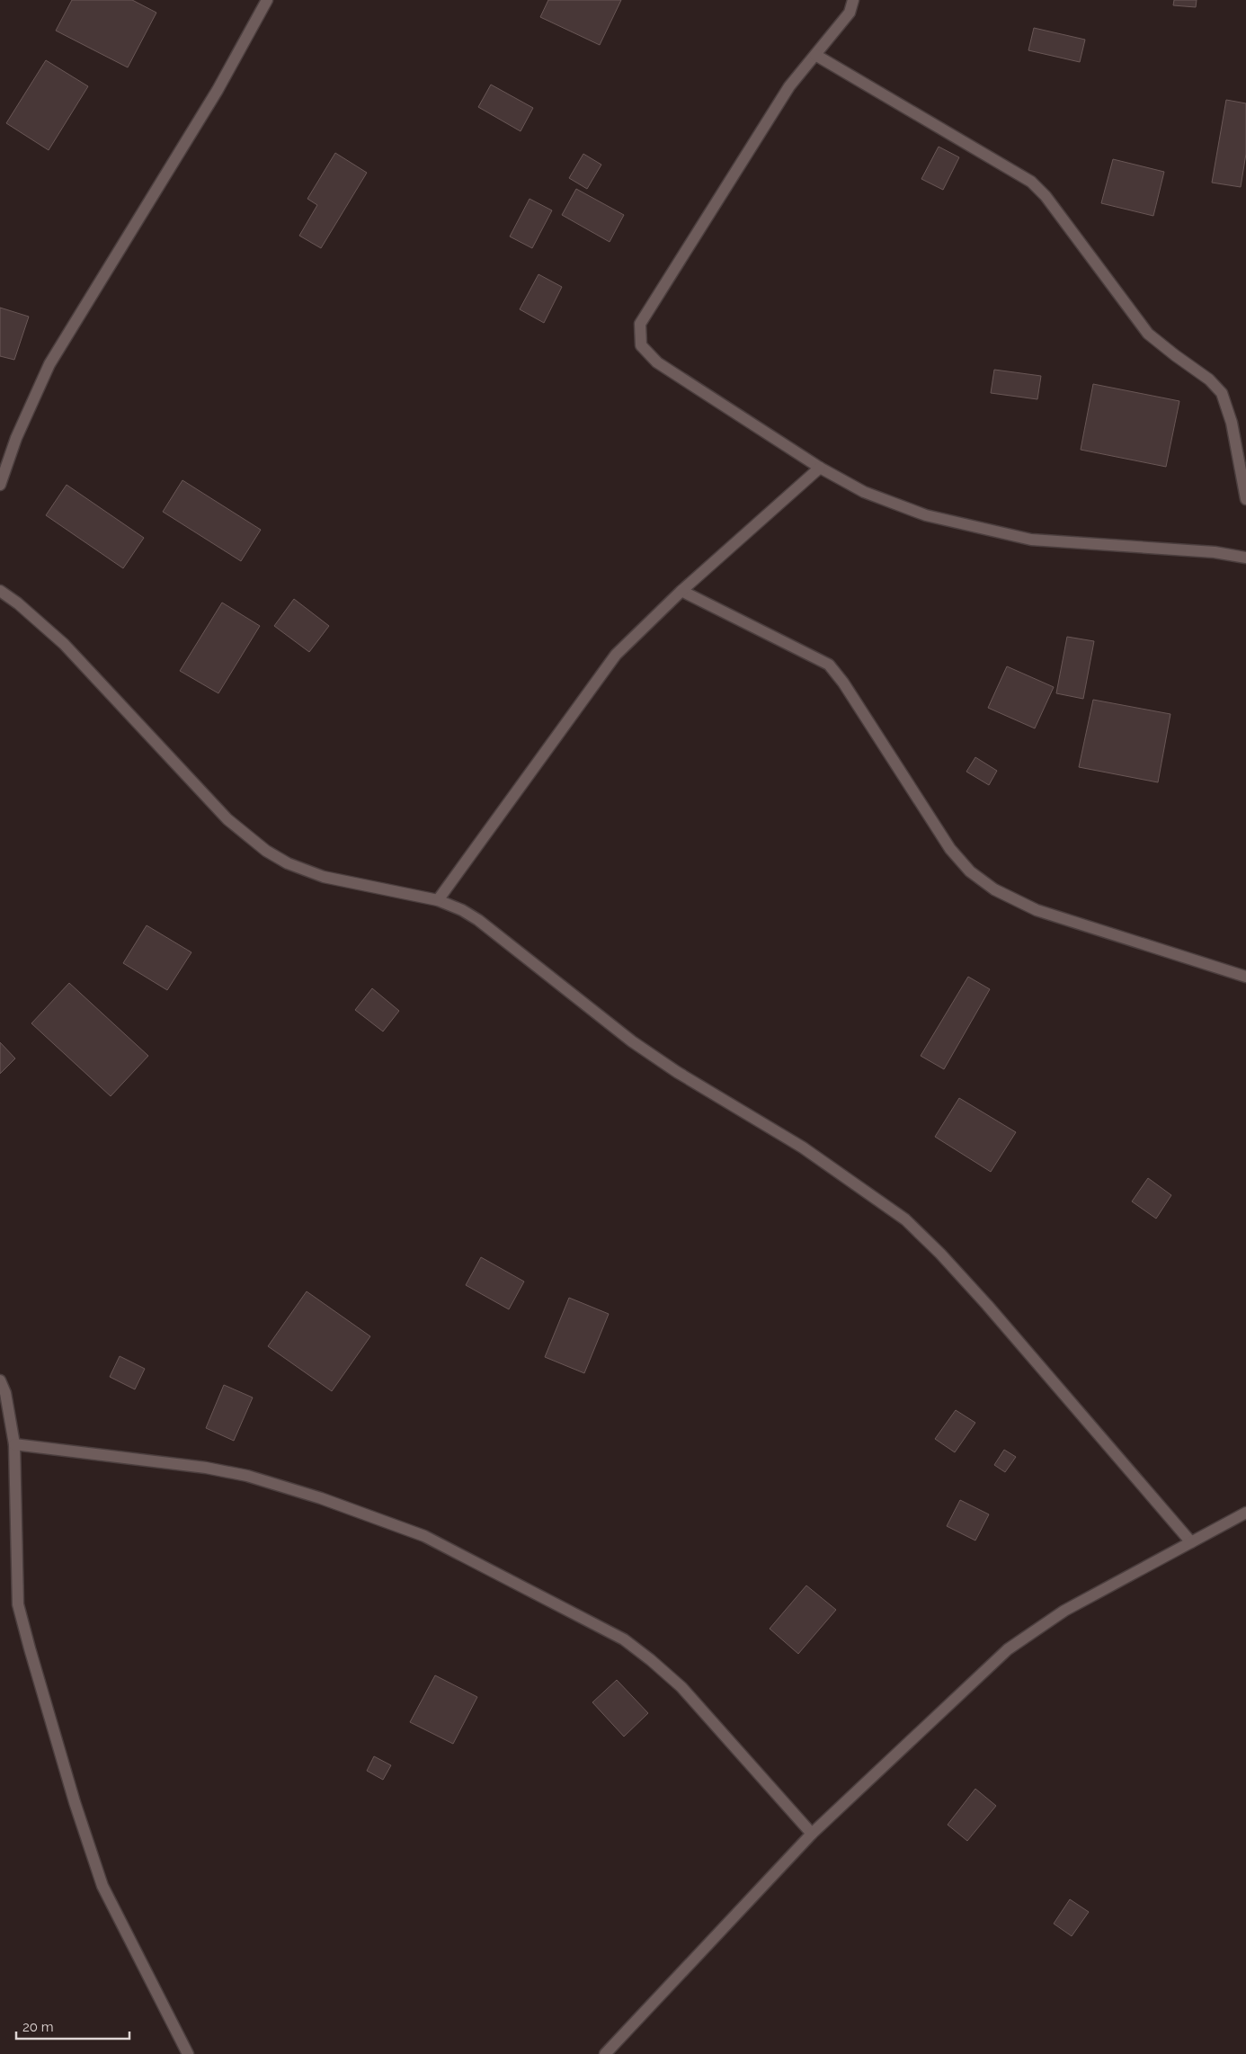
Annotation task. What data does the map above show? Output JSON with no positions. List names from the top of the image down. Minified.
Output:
{"scale_bar":"20 m"}
